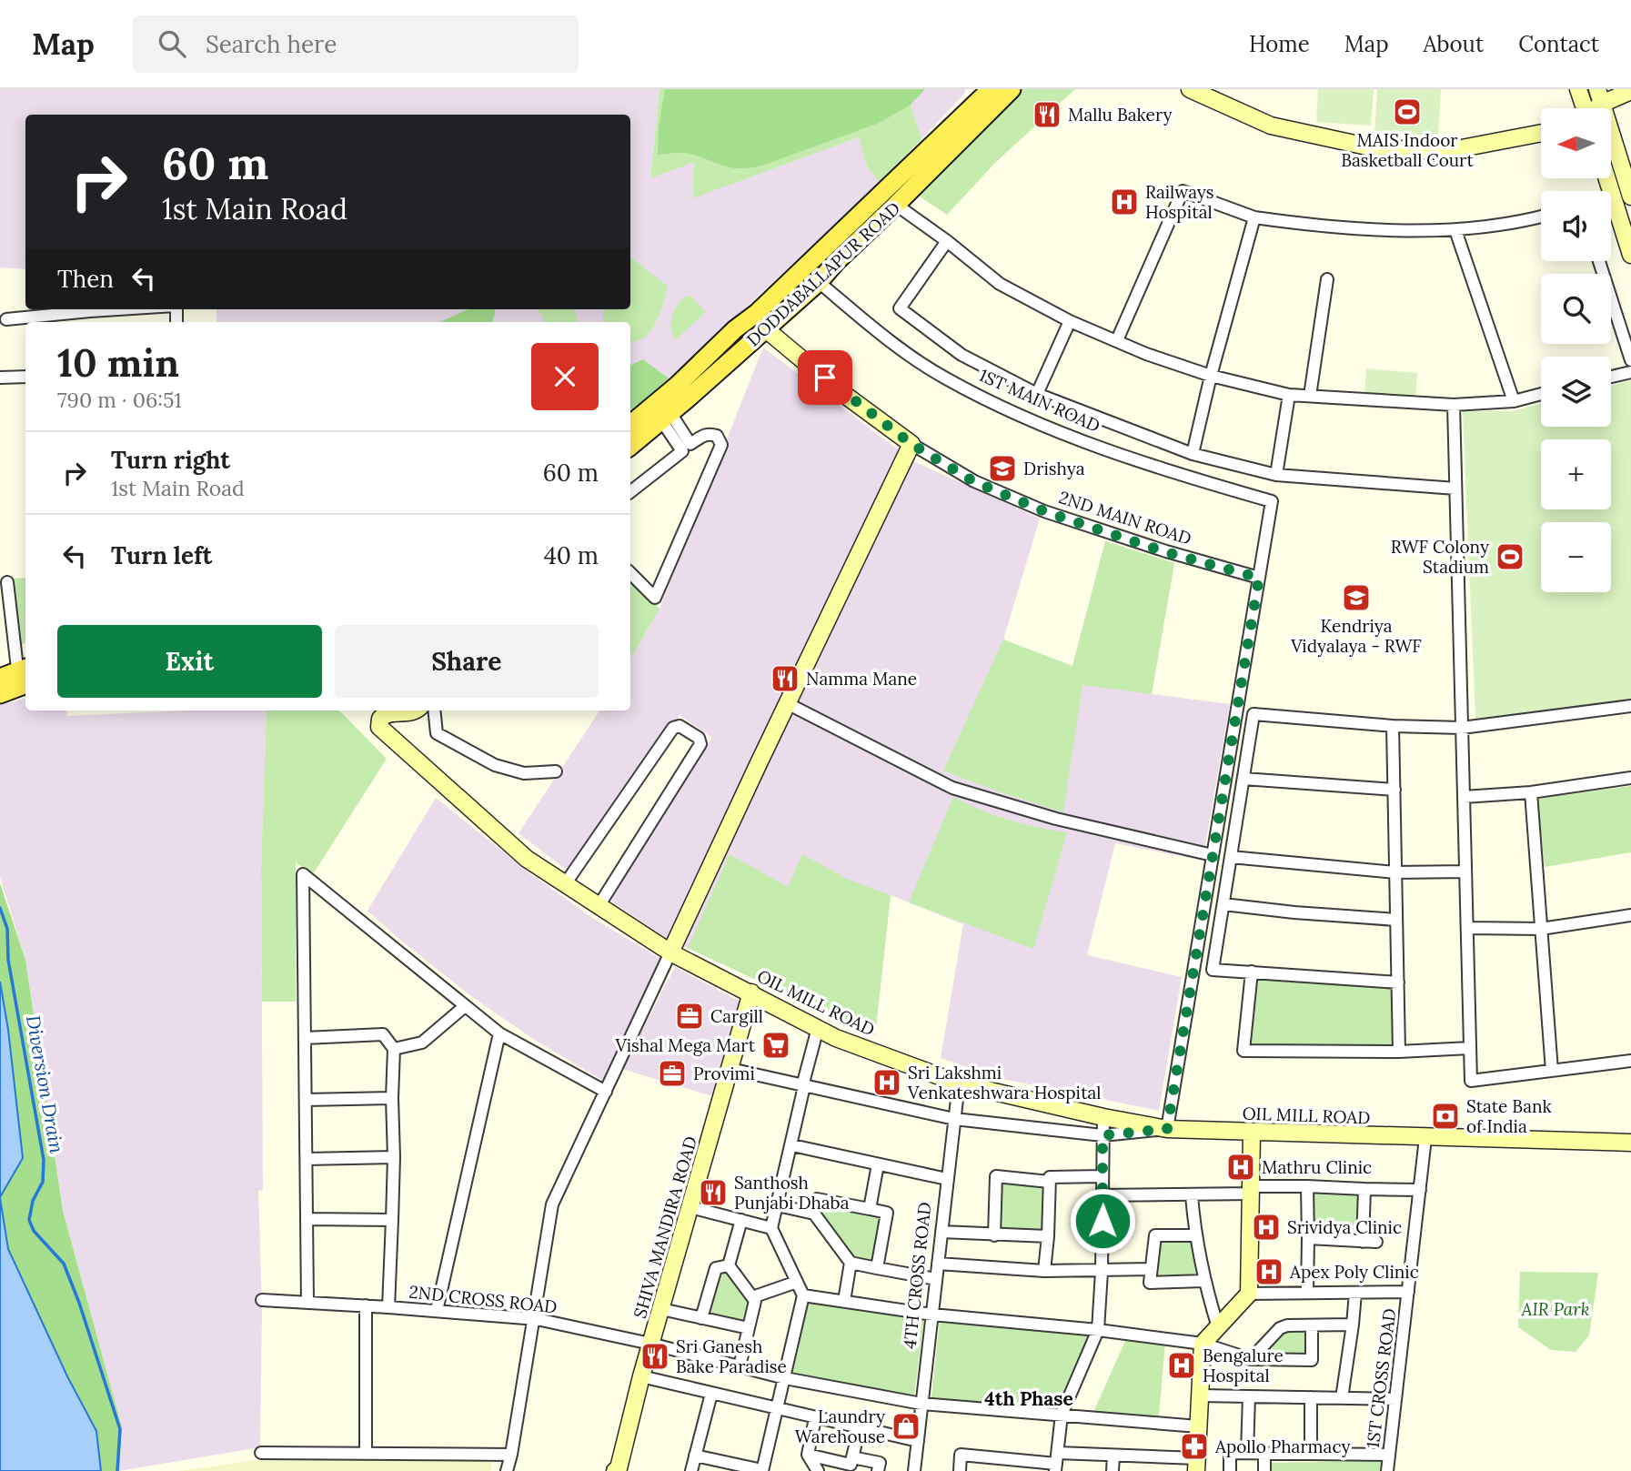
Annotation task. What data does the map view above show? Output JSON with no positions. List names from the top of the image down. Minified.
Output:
{"streets":{"main road":["DODDABALLAPUR ROAD"],"street":["1ST MAIN ROAD","2ND MAIN ROAD","OIL MILL ROAD","SHIVA MANDIRA ROAD","4TH CROSS ROAD","2ND CROSS ROAD","1ST CROSS ROAD"]},"crossings":[["DODDABALLAPUR ROAD","1ST MAIN ROAD"],["DODDABALLAPUR ROAD","2ND MAIN ROAD"],["1ST MAIN ROAD","2ND MAIN ROAD"],["OIL MILL ROAD","SHIVA MANDIRA ROAD"],["OIL MILL ROAD","4TH CROSS ROAD"],["OIL MILL ROAD","1ST CROSS ROAD"],["SHIVA MANDIRA ROAD","2ND CROSS ROAD"],["4TH CROSS ROAD","2ND CROSS ROAD"]],"districts":["4th Phase"],"water":["Diversion Drain"],"parks":["AIR Park"],"places":{"sports":["MAIS Indoor Basketball Court","RWF Colony Stadium"],"restaurant":["Mallu Bakery","Namma Mane","Santhosh Punjabi Dhaba","Sri Ganesh Bake Paradise"],"hospital":["Railways Hospital","Sri Lakshmi Venkateshwara Hospital","Mathru Clinic","Srividya Clinic","Apex Poly Clinic","Bengalure Hospital"],"school or university":["Drishya","Kendriya Vidyalaya - RWF"],"office":["Cargill","Provimi"],"supermarket":["Vishal Mega Mart"],"bank":["State Bank of India"],"shop":["Laundry Warehouse"],"pharmacy":["Apollo Pharmacy"]},"north":"left","page":{"header":"Map","search":"Search here","nav":["Home","Map","About","Contact"],"map_buttons":["+","−"],"turn":["60 m","1st Main Road"],"then":"Then","heading":["10 min","790 m · 06:51"],"list":[{"name":"Turn right","note":"1st Main Road","value":"60 m"},{"name":"Turn left","value":"40 m"}],"buttons":["Exit","Share"]}}
